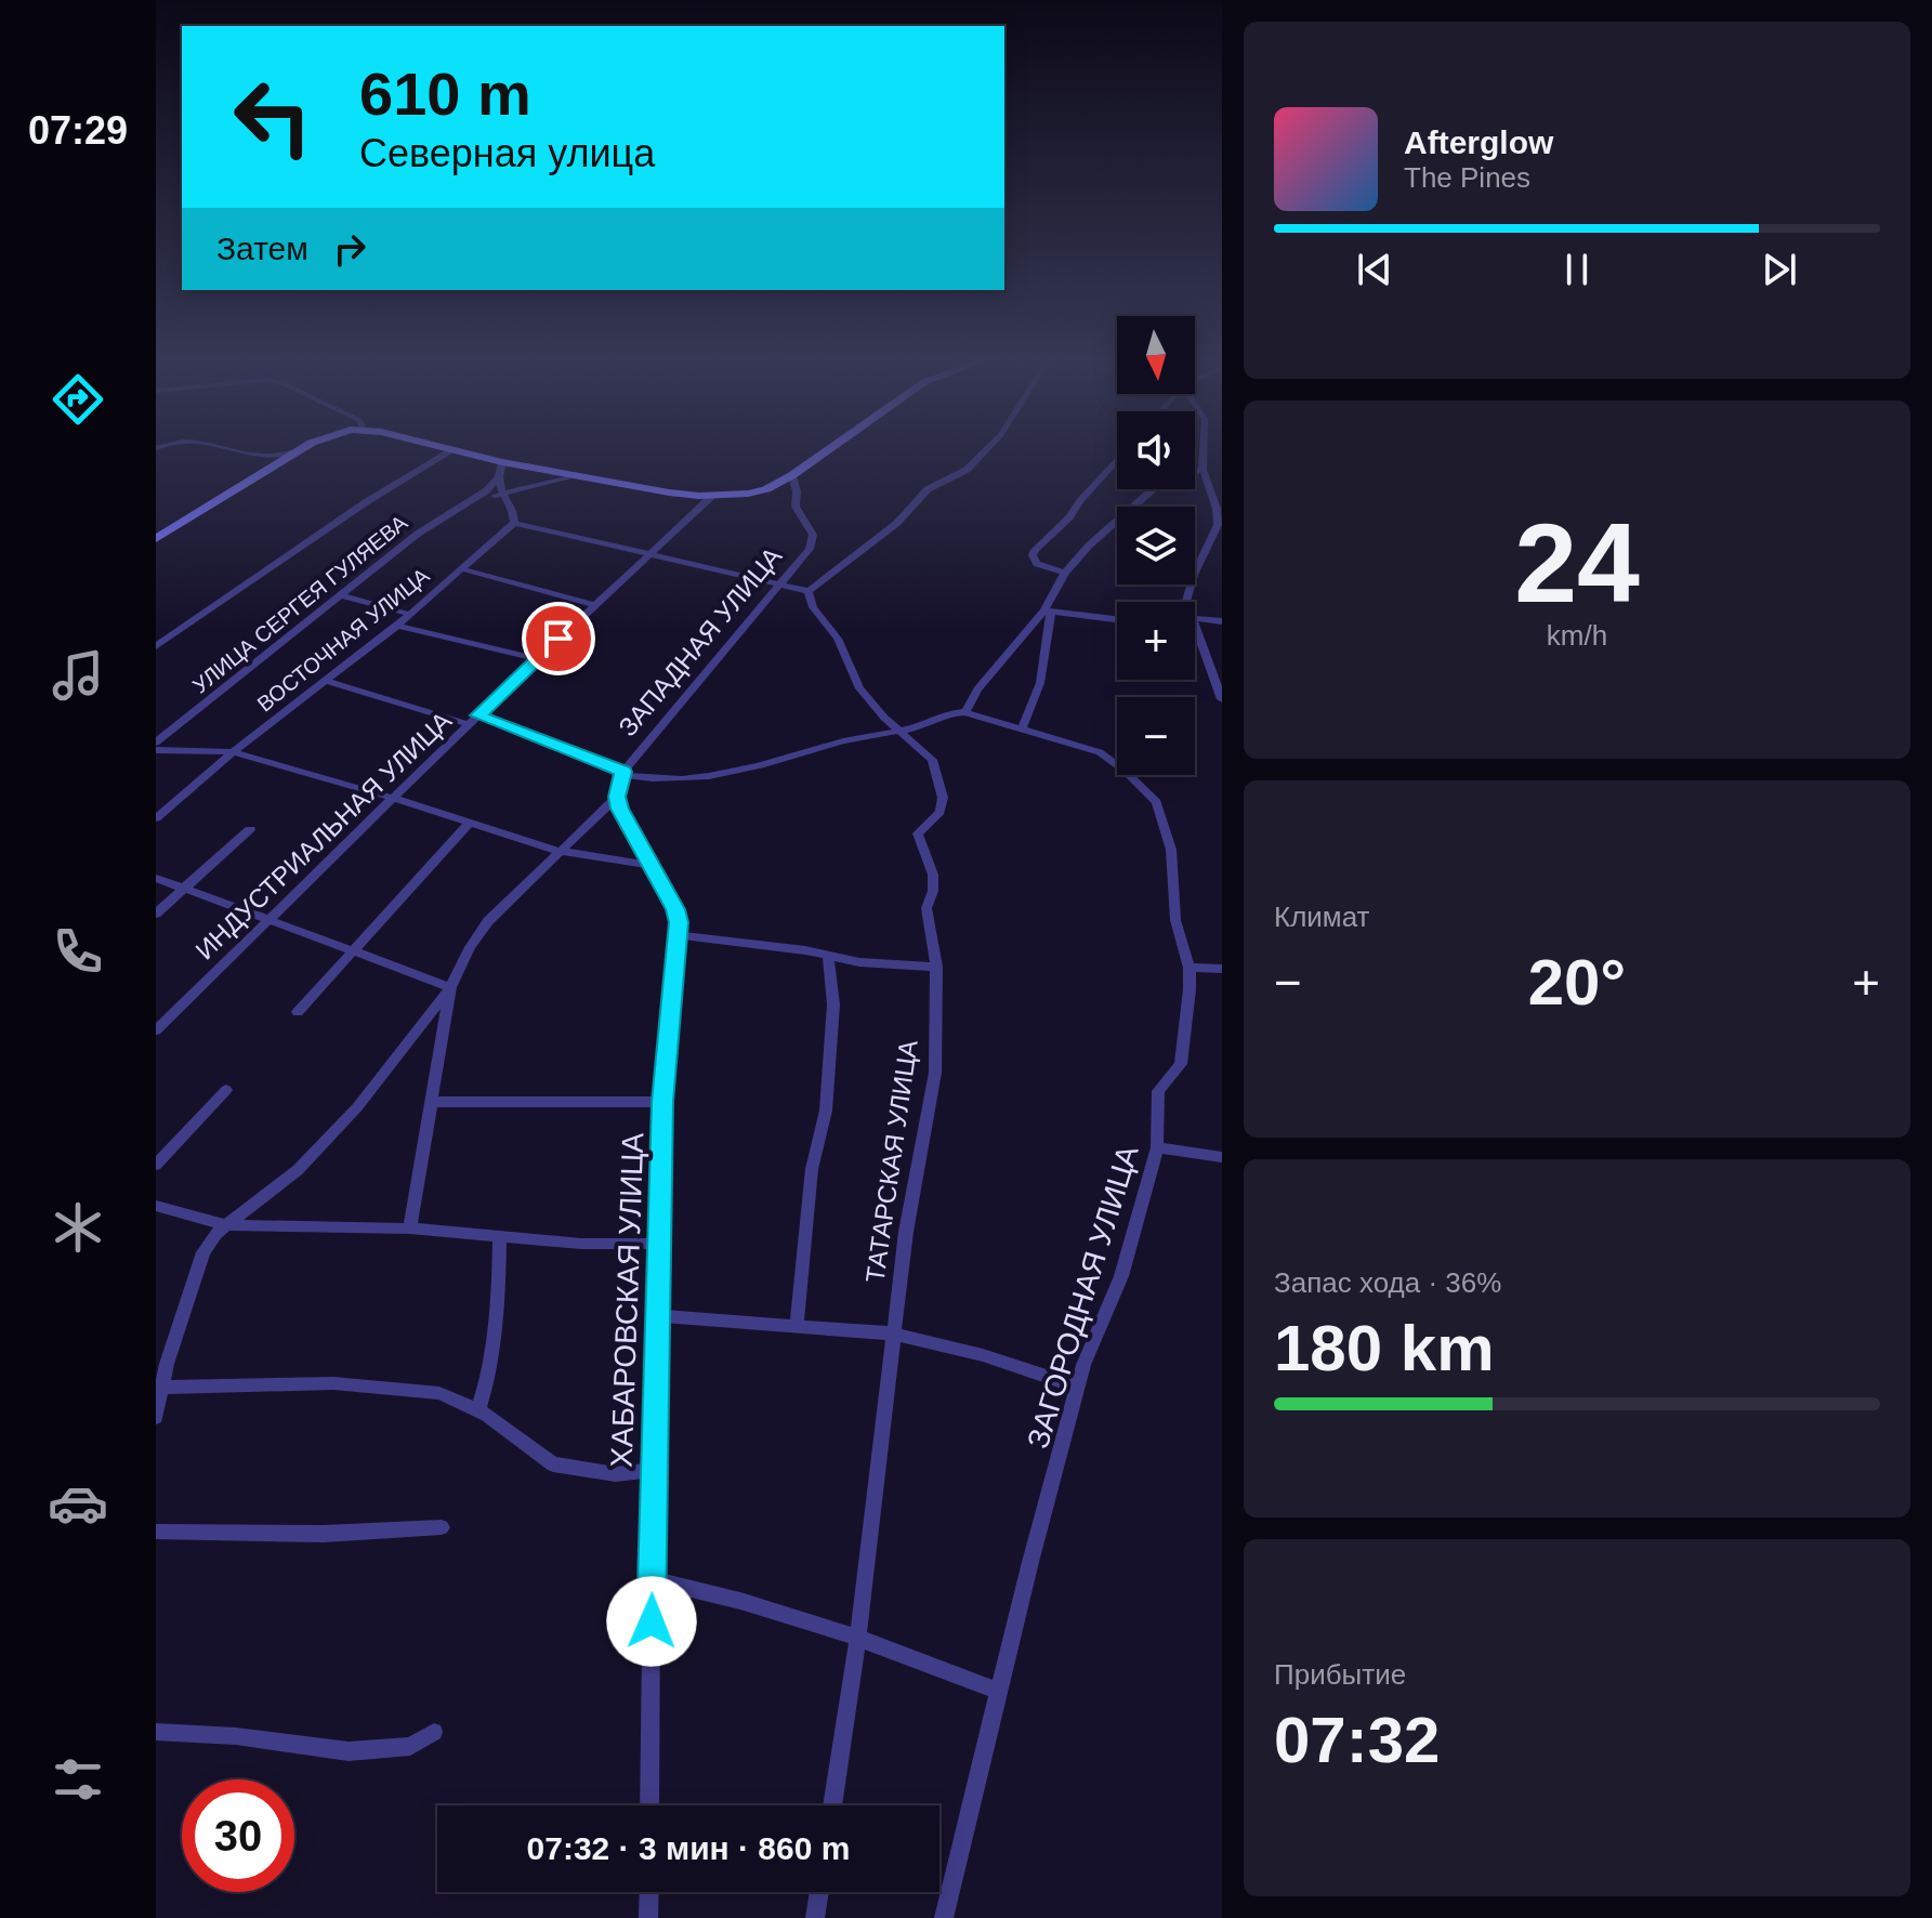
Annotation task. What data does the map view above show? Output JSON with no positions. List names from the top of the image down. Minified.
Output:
{"streets":{"street":["УЛИЦА СЕРГЕЯ ГУЛЯЕВА","ВОСТОЧНАЯ УЛИЦА","ЗАПАДНАЯ УЛИЦА","ИНДУСТРИАЛЬНАЯ УЛИЦА","ТАТАРСКАЯ УЛИЦА","ЗАГОРОДНАЯ УЛИЦА","ХАБАРОВСКАЯ УЛИЦА"]},"crossings":[["ЗАПАДНАЯ УЛИЦА","ХАБАРОВСКАЯ УЛИЦА"]],"north":"bottom","page":{"tabs":"07:29","turn":["610 m","Северная улица"],"song":["Afterglow","The Pines"],"then":"Затем","map_buttons":["+","−"],"tile":[["24","km/h"],"Климат",["Запас хода · 36%","180 km"],["Прибытие","07:32"]],"heat":["−","20°","+"],"limit":"30","trip":"07:32 · 3 мин · 860 m"}}
